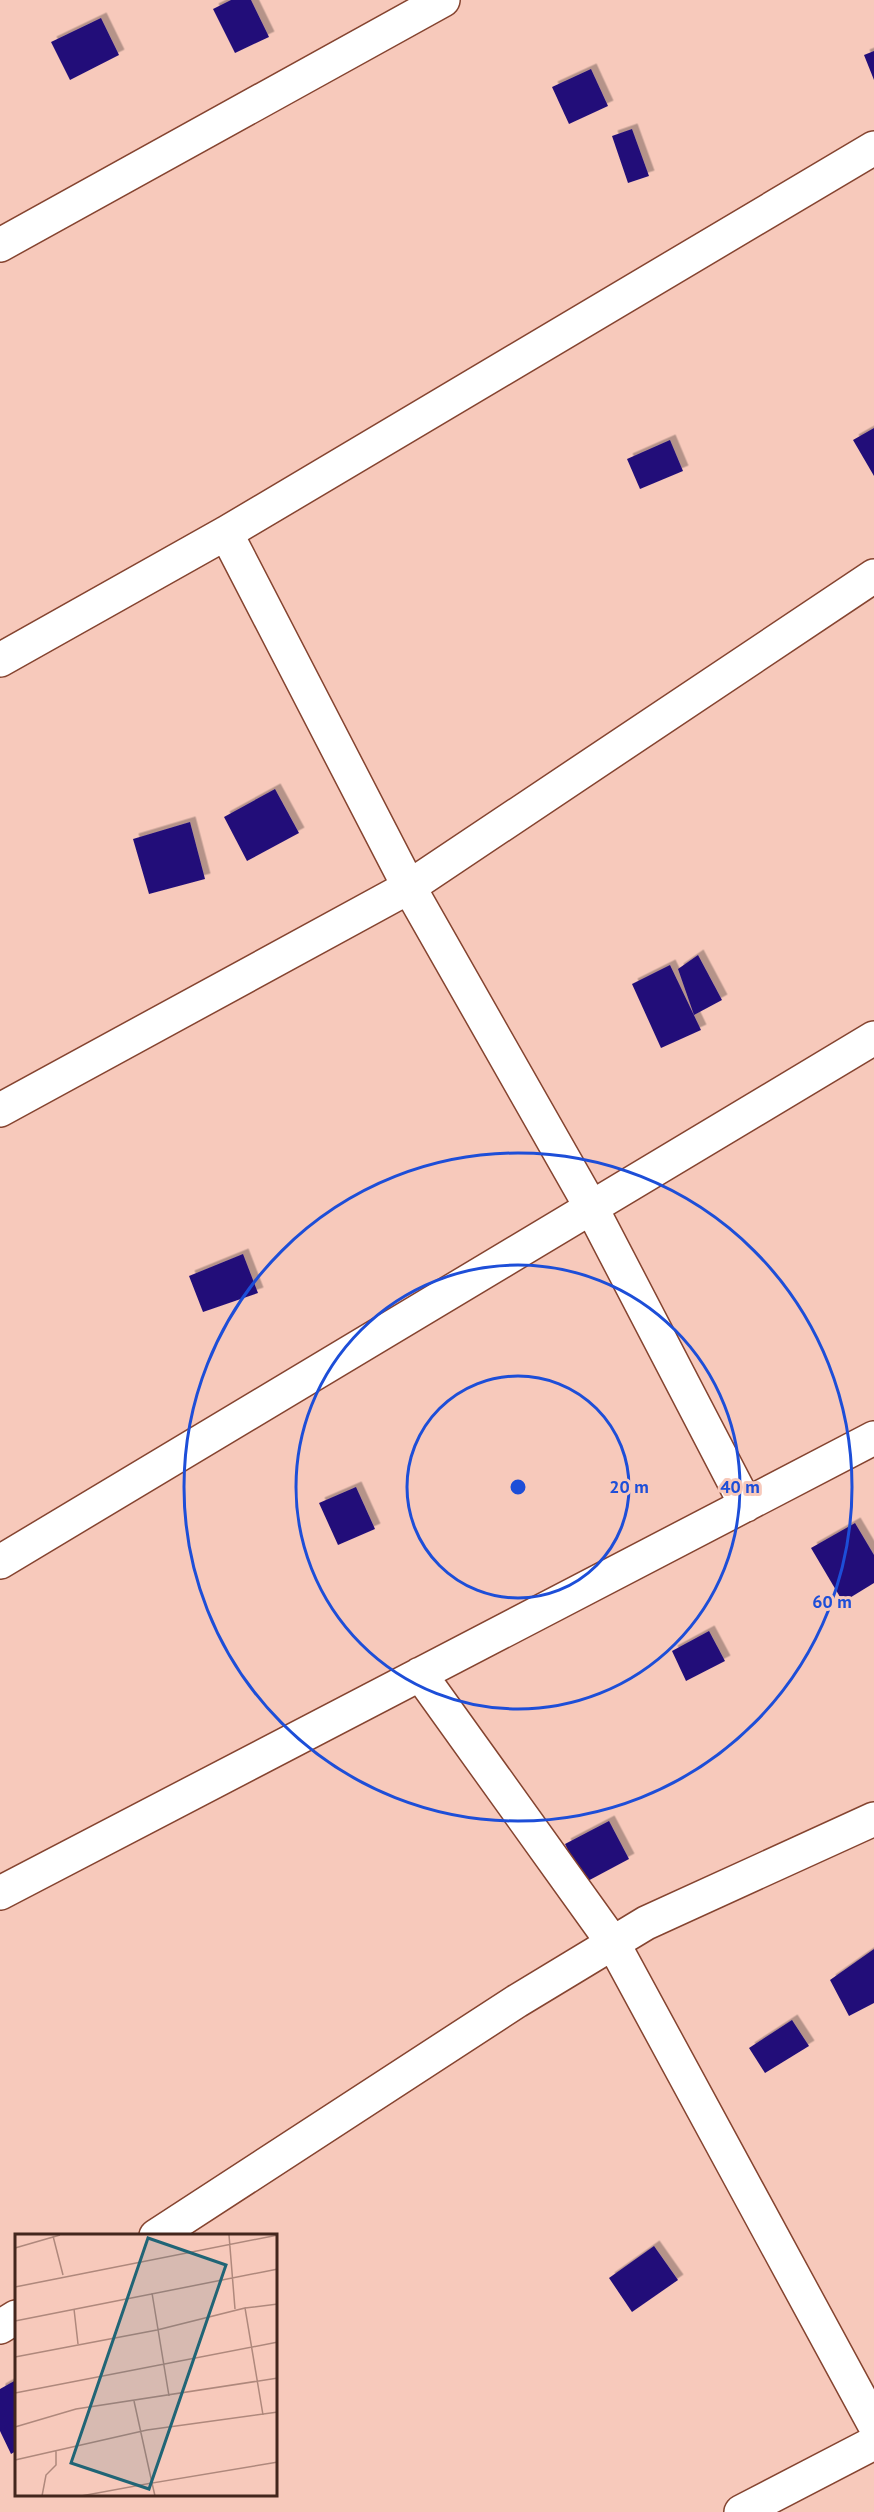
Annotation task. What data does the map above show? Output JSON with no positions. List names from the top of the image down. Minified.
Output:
{"rings":["20 m","40 m","60 m"]}
